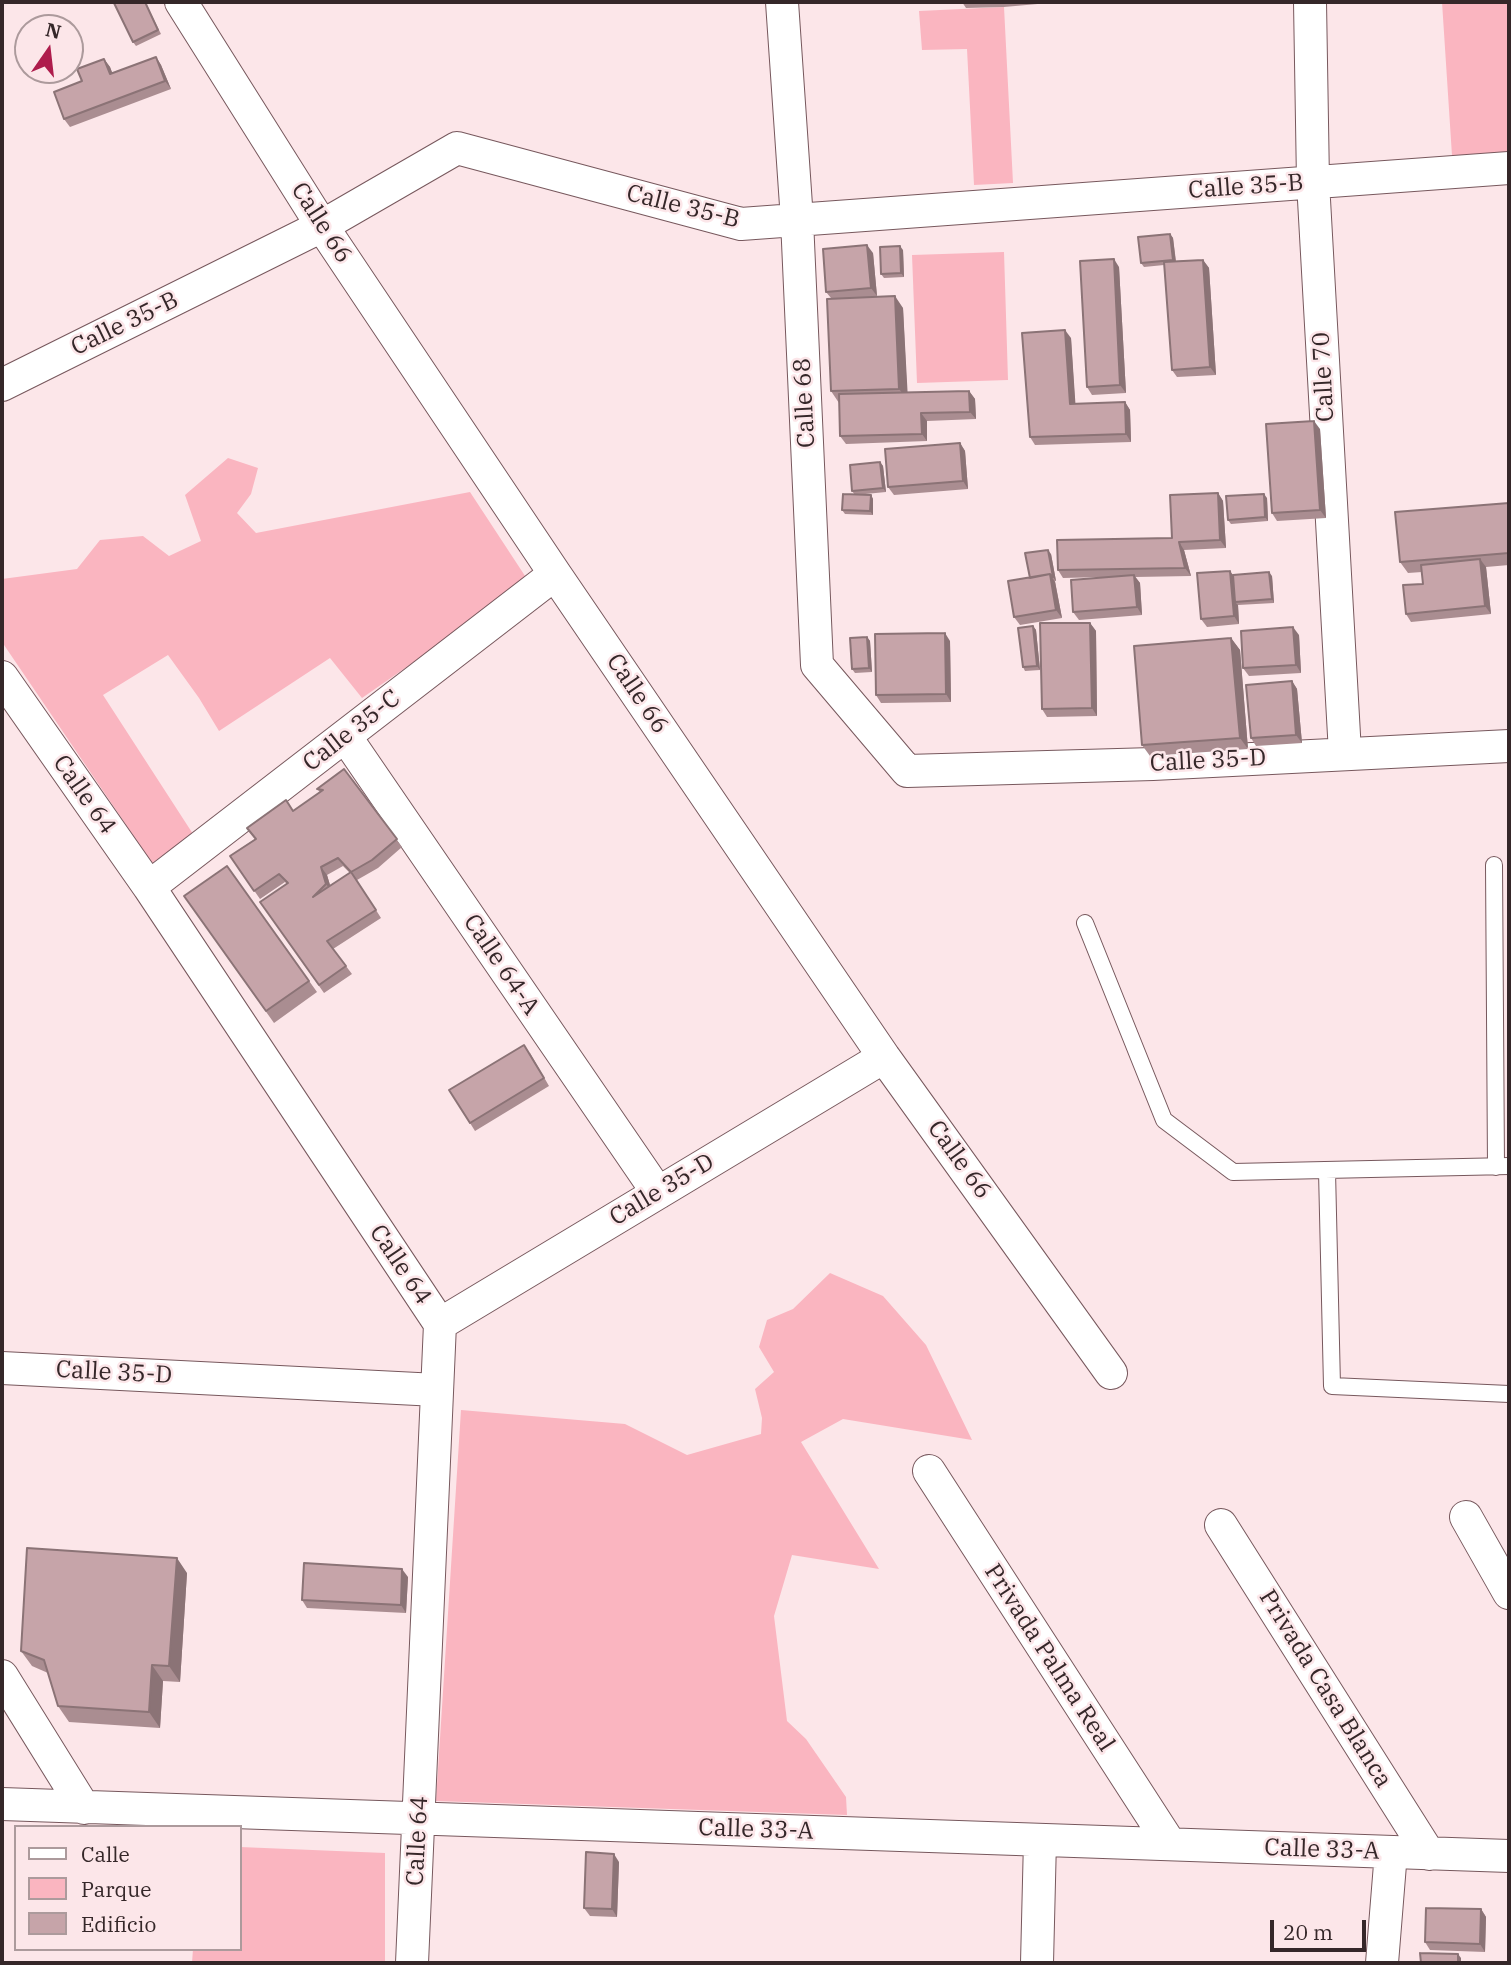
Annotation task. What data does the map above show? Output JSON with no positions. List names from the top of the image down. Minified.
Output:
{"streets":{"street":["Calle 35-B","Calle 66","Calle 70","Calle 68","Calle 35-C","Calle 35-D","Calle 64","Calle 64-A","Privada Palma Real","Privada Casa Blanca","Calle 33-A"]},"crossings":[["Calle 35-B","Calle 66"],["Calle 35-B","Calle 70"],["Calle 35-B","Calle 68"],["Calle 66","Calle 35-C"],["Calle 66","Calle 35-D"],["Calle 70","Calle 35-D"],["Calle 68","Calle 35-D"],["Calle 35-C","Calle 64"],["Calle 35-C","Calle 64-A"],["Calle 35-D","Calle 64"],["Calle 35-D","Calle 64-A"],["Calle 64","Calle 33-A"],["Privada Palma Real","Calle 33-A"],["Privada Casa Blanca","Calle 33-A"]],"legend":["Calle","Parque","Edificio"],"scale_bar":"20 m","north":"top"}
